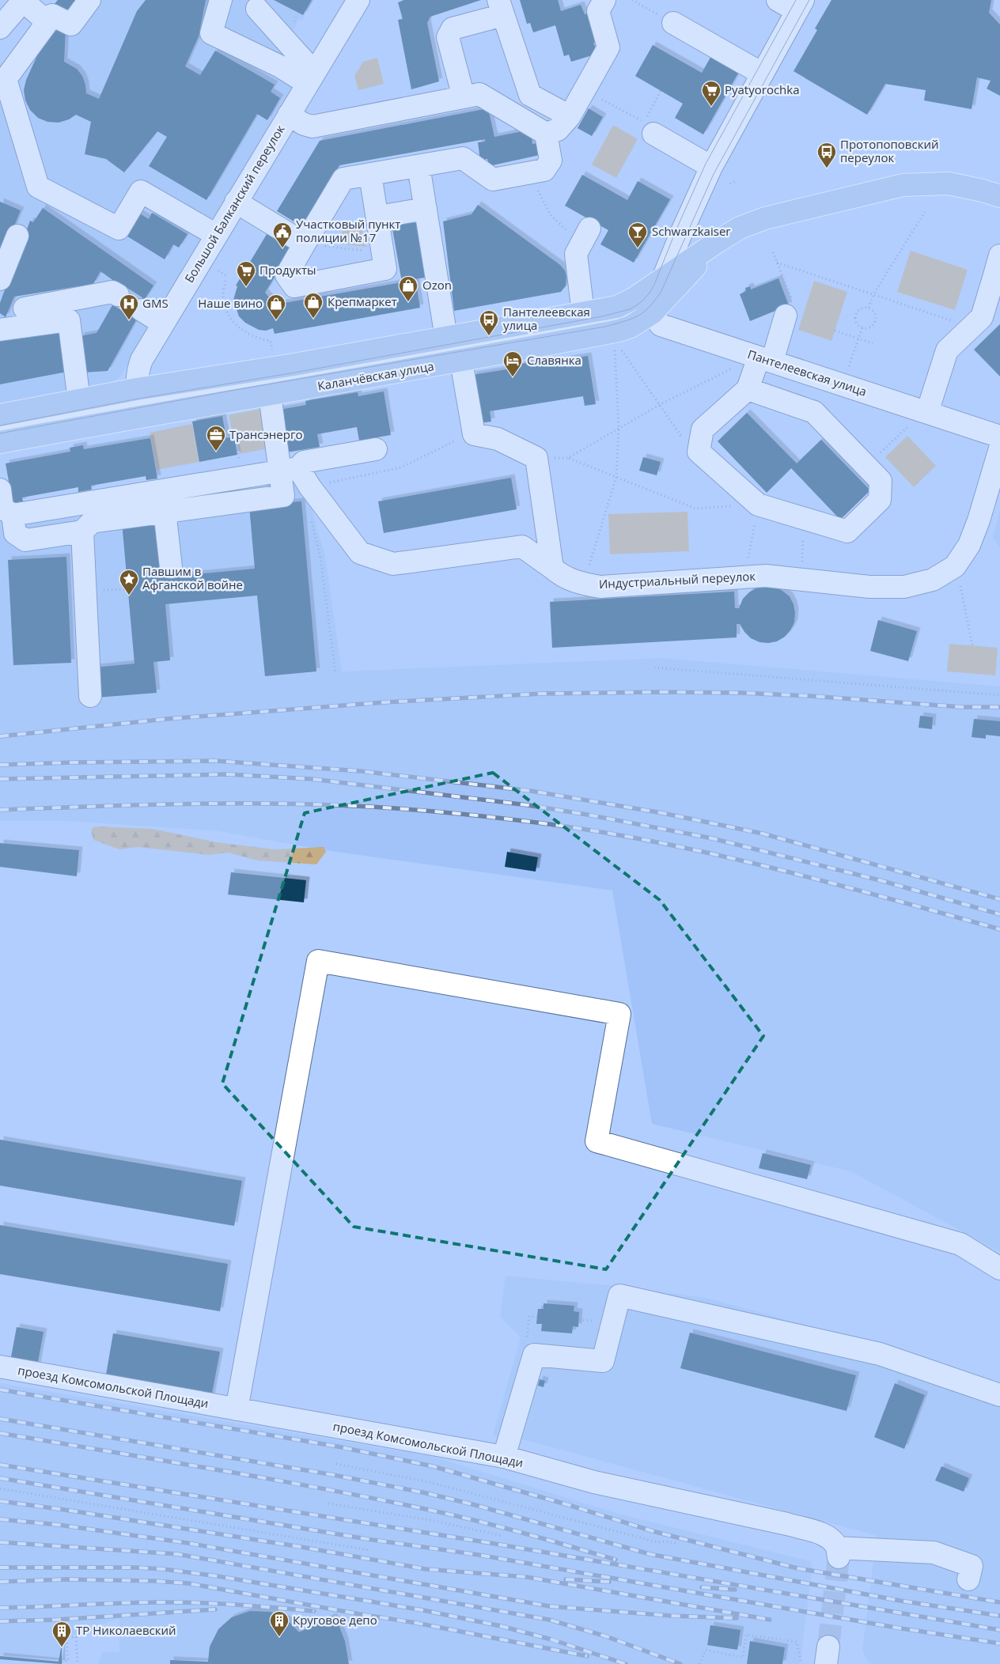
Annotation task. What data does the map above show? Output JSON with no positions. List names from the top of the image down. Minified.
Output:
{"streets":{"main road":["Каланчёвская улица"],"street":["Большой Балканский переулок","Пантелеевская улица","Индустриальный переулок","проезд Комсомольской Площади"]},"crossings":[["Большой Балканский переулок","Каланчёвская улица"],["Пантелеевская улица","Каланчёвская улица"]],"places":{"supermarket":["Pyatyorochka","Продукты"],"bus stop":["Протопоповский переулок","Пантелеевская улица"],"public building":["Участковый пункт полиции №17"],"bar":["Schwarzkaiser"],"shop":["Ozon","Крепмаркет","Наше вино"],"hospital":["GMS"],"hotel":["Славянка"],"office":["Трансэнерго"],"place":["Павшим в Афганской войне"],"building":["Круговое депо","ТР Николаевский"]}}
